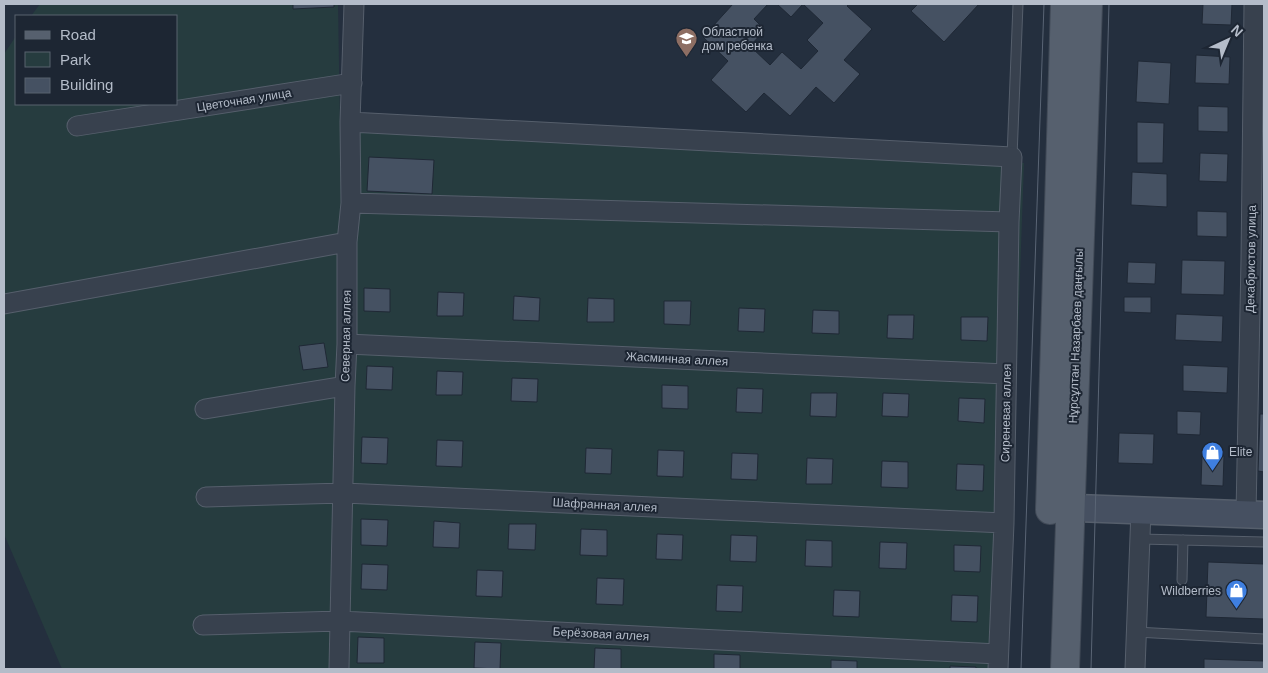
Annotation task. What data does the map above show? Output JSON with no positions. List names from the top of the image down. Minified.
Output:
{"streets":{"main road":["Нұрсұлтан Назарбаев даңғылы"],"street":["Цветочная улица","Декабристов улица","Северная аллея","Жасминная аллея","Сиреневая аллея","Шафранная аллея","Берёзовая аллея"]},"crossings":[["Цветочная улица","Северная аллея"],["Северная аллея","Жасминная аллея"],["Северная аллея","Шафранная аллея"],["Северная аллея","Берёзовая аллея"],["Жасминная аллея","Сиреневая аллея"],["Сиреневая аллея","Шафранная аллея"],["Сиреневая аллея","Берёзовая аллея"]],"places":{"school or university":["Областной дом ребенка"],"shop":["Elite","Wildberries"]},"legend":["Road","Park","Building"],"north":"top right"}
